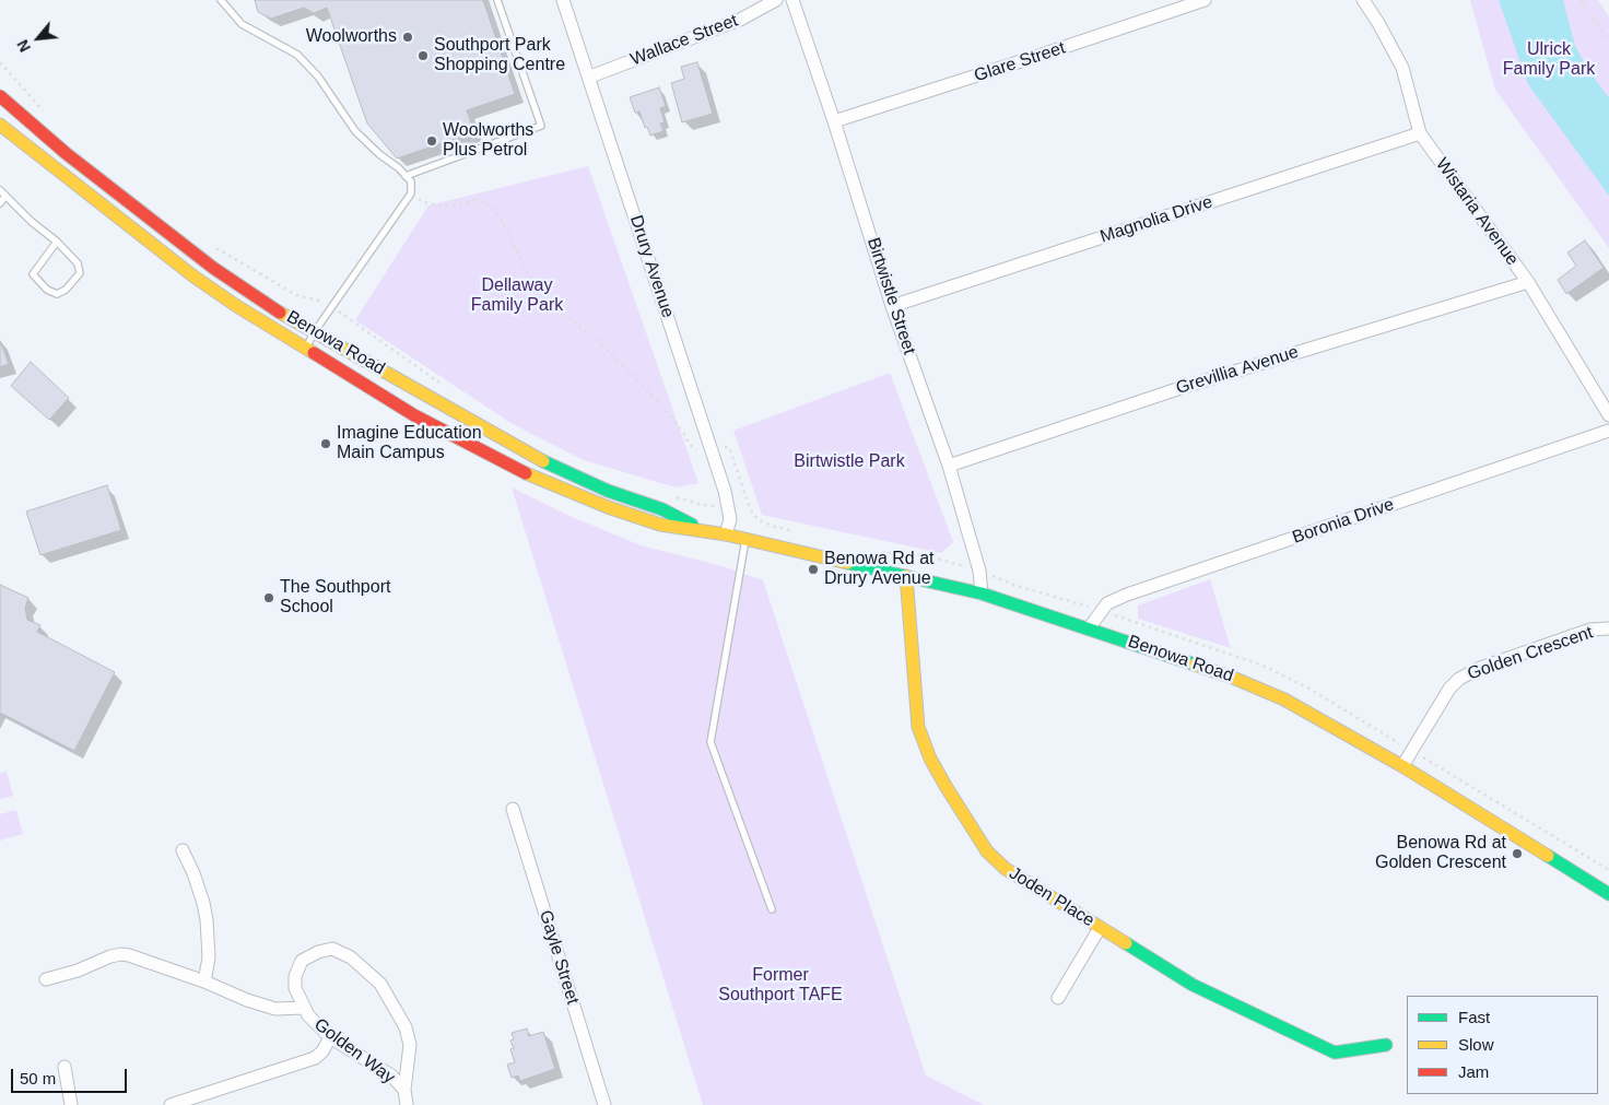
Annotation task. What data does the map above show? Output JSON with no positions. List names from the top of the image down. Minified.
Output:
{"streets":{"main road":["Benowa Road","Joden Place"],"street":["Wallace Street","Glare Street","Wistaria Avenue","Magnolia Drive","Drury Avenue","Birtwistle Street","Grevillia Avenue","Boronia Drive","Golden Crescent","Gayle Street","Golden Way"]},"crossings":[["Wallace Street","Drury Avenue"],["Glare Street","Birtwistle Street"],["Wistaria Avenue","Magnolia Drive"],["Wistaria Avenue","Grevillia Avenue"],["Magnolia Drive","Birtwistle Street"],["Drury Avenue","Benowa Road"],["Birtwistle Street","Benowa Road"],["Birtwistle Street","Grevillia Avenue"],["Benowa Road","Boronia Drive"],["Benowa Road","Golden Crescent"],["Benowa Road","Joden Place"]],"parks":["Ulrick Family Park","Dellaway Family Park","Birtwistle Park","Former Southport TAFE"],"places":["Woolworths","Southport Park Shopping Centre","Woolworths Plus Petrol","Imagine Education Main Campus","Benowa Rd at Drury Avenue","The Southport School","Benowa Rd at Golden Crescent"],"legend":["Fast","Slow","Jam"],"scale_bar":"50 m","north":"bottom left"}
